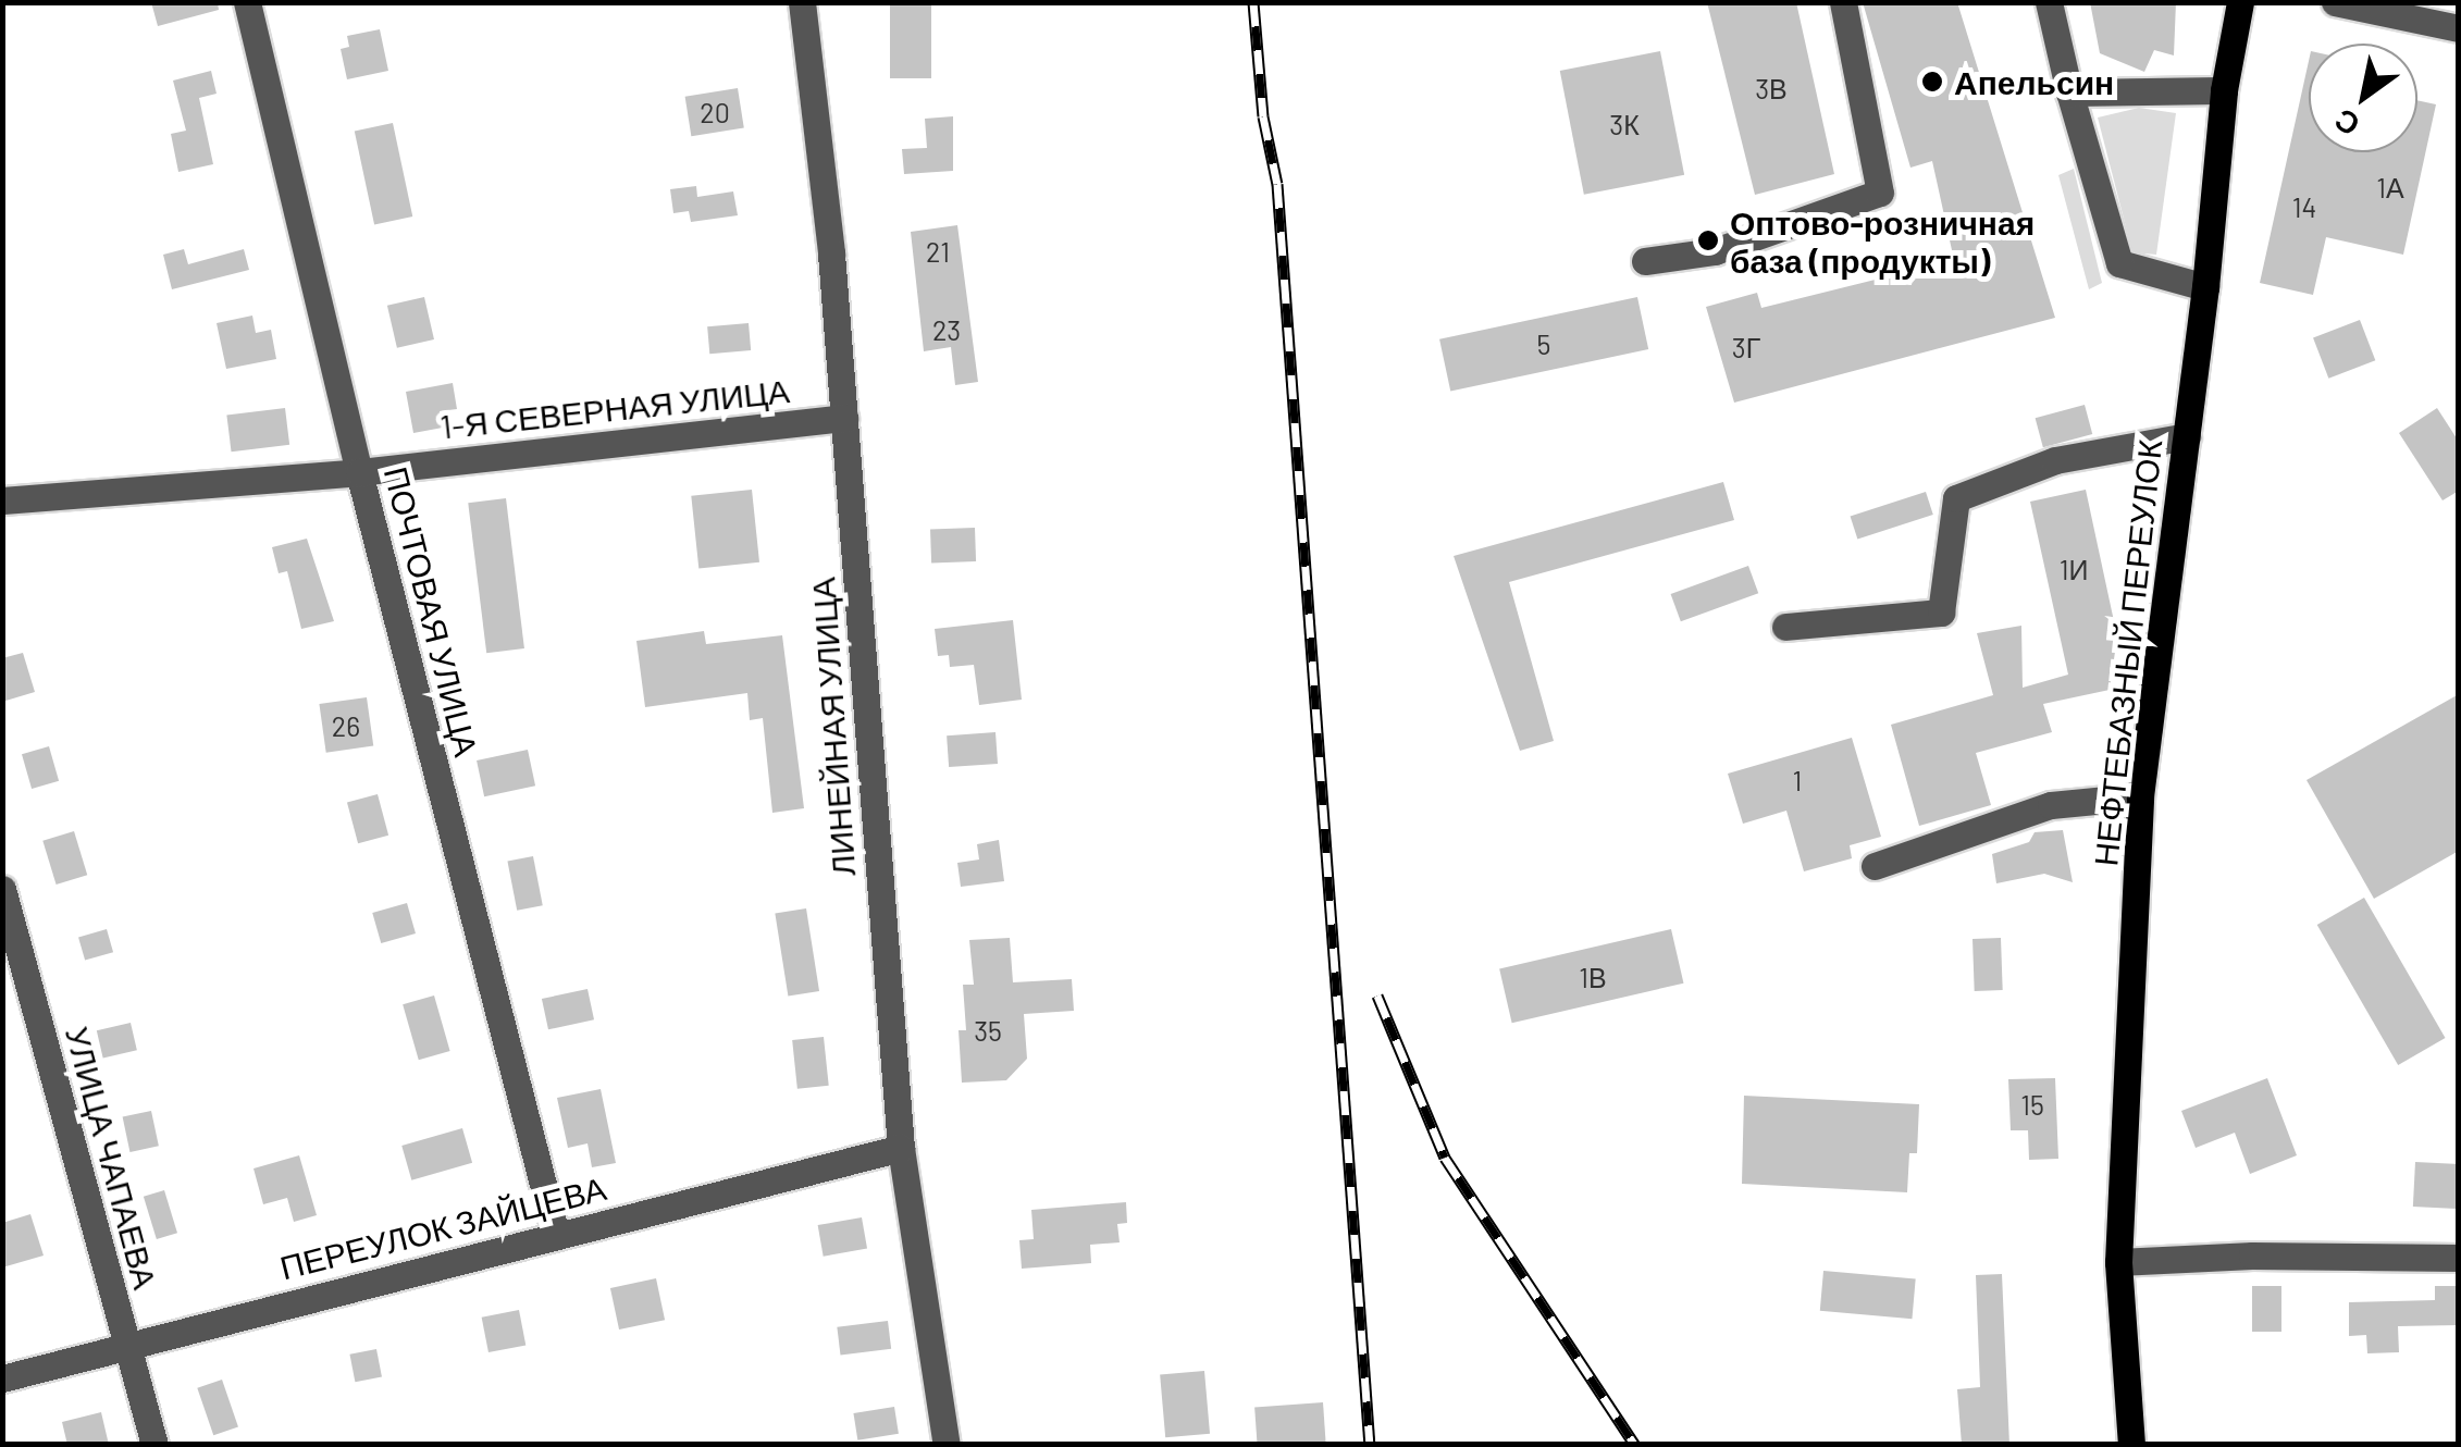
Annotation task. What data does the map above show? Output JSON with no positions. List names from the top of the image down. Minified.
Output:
{"streets":{"main road":["НЕФТЕБАЗНЫЙ ПЕРЕУЛОК"],"street":["1-Я СЕВЕРНАЯ УЛИЦА","ПОЧТОВАЯ УЛИЦА","ЛИНЕЙНАЯ УЛИЦА","УЛИЦА ЧАПАЕВА","ПЕРЕУЛОК ЗАЙЦЕВА"]},"crossings":[["1-Я СЕВЕРНАЯ УЛИЦА","ПОЧТОВАЯ УЛИЦА"],["1-Я СЕВЕРНАЯ УЛИЦА","ЛИНЕЙНАЯ УЛИЦА"],["ПОЧТОВАЯ УЛИЦА","ПЕРЕУЛОК ЗАЙЦЕВА"],["ЛИНЕЙНАЯ УЛИЦА","ПЕРЕУЛОК ЗАЙЦЕВА"],["УЛИЦА ЧАПАЕВА","ПЕРЕУЛОК ЗАЙЦЕВА"]],"places":["Апельсин","Оптово-розничная база (продукты)"],"house_numbers":["3В","20","3К","1А","14","21","23","5","3Г","1И","26","1","1В","35","15"],"north":"bottom left"}
